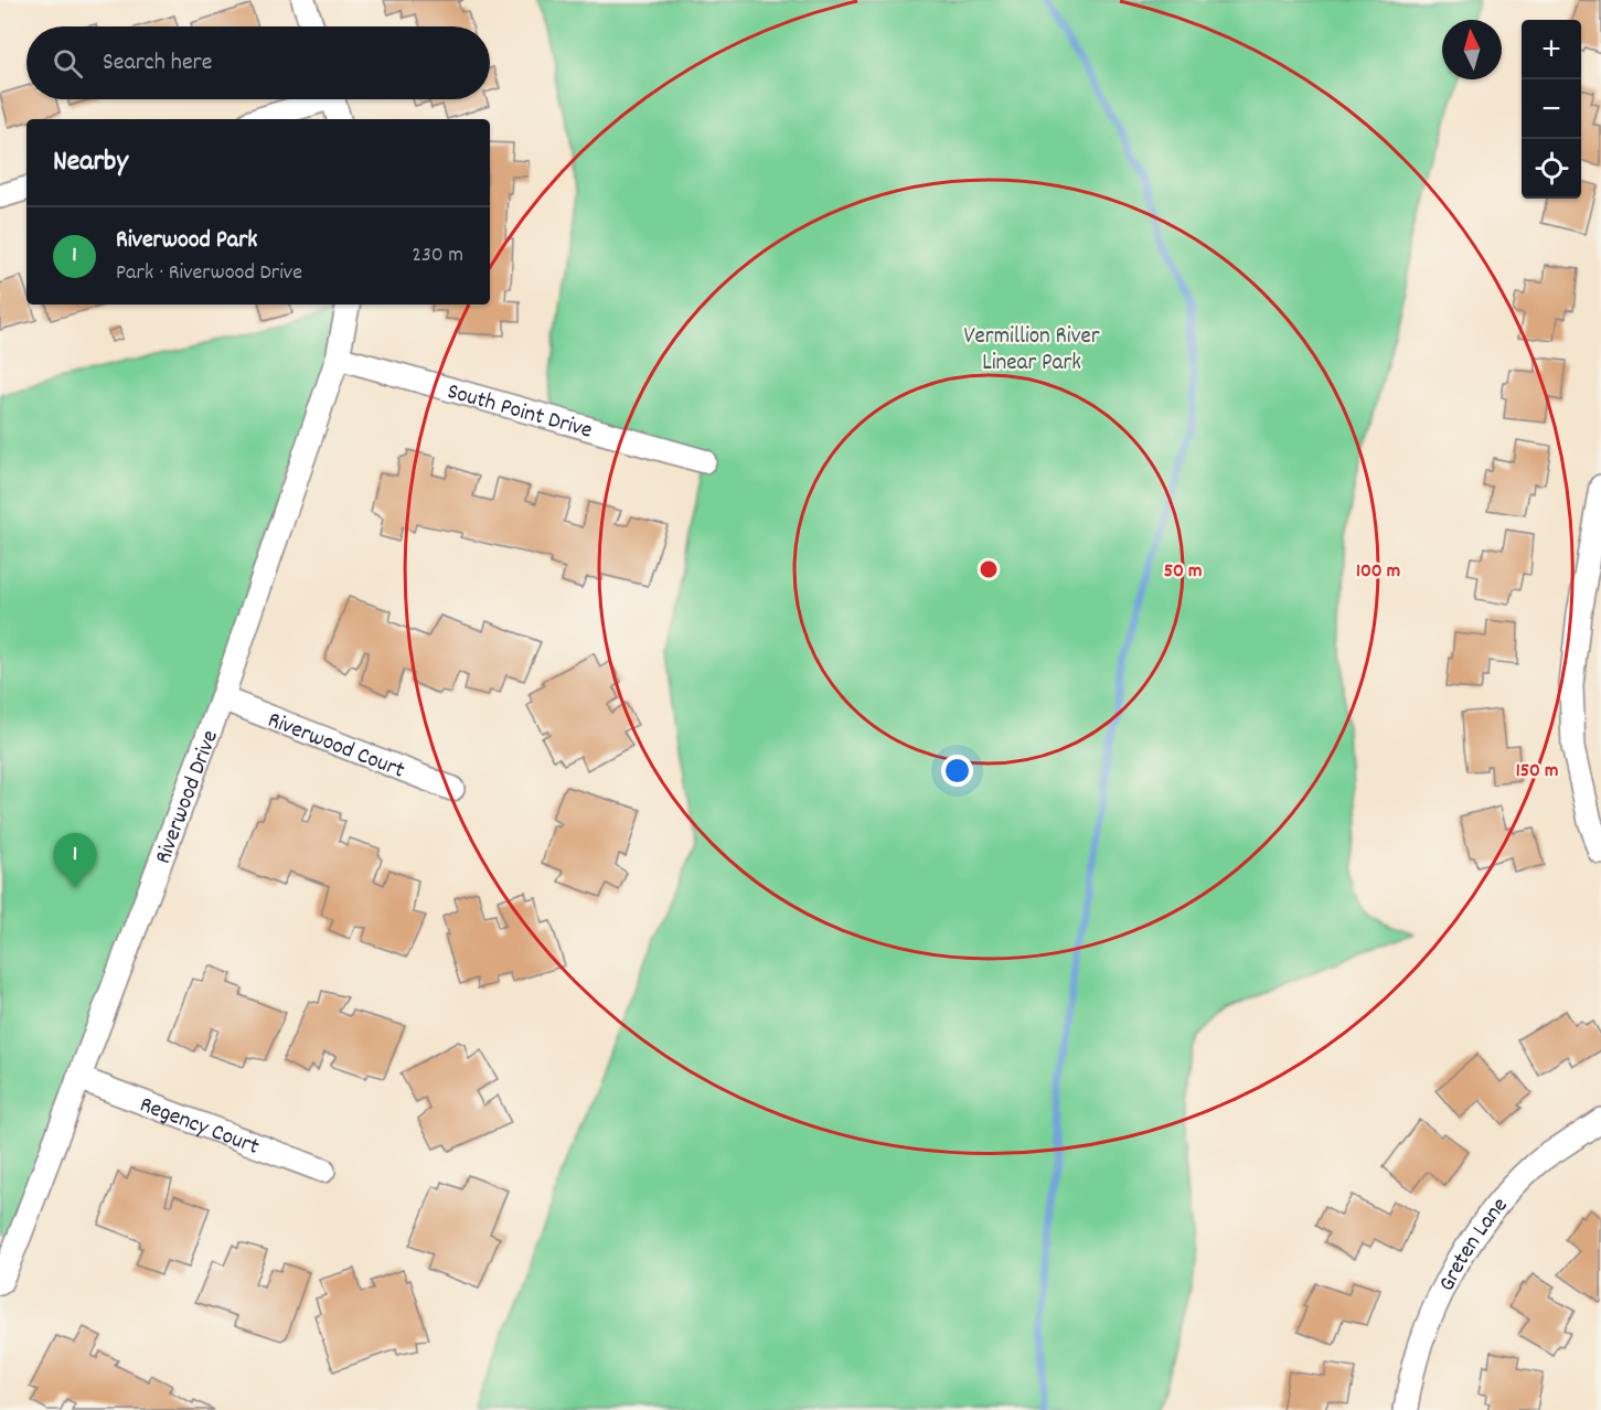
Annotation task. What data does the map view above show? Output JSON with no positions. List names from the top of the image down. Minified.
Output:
{"streets":{"street":["South Point Drive","Riverwood Court","Riverwood Drive","Regency Court","Greten Lane"]},"crossings":[["South Point Drive","Riverwood Drive"],["Riverwood Court","Riverwood Drive"],["Riverwood Drive","Regency Court"]],"parks":["Vermillion River Linear Park"],"north":"top","page":{"map_buttons":["+","−"],"search":"Search here","heading":"Nearby","list":[{"mark":"1","name":"Riverwood Park","note":"Park · Riverwood Drive","value":"230 m"}],"pins":"1"},"rings":["50 m","100 m","150 m"]}
